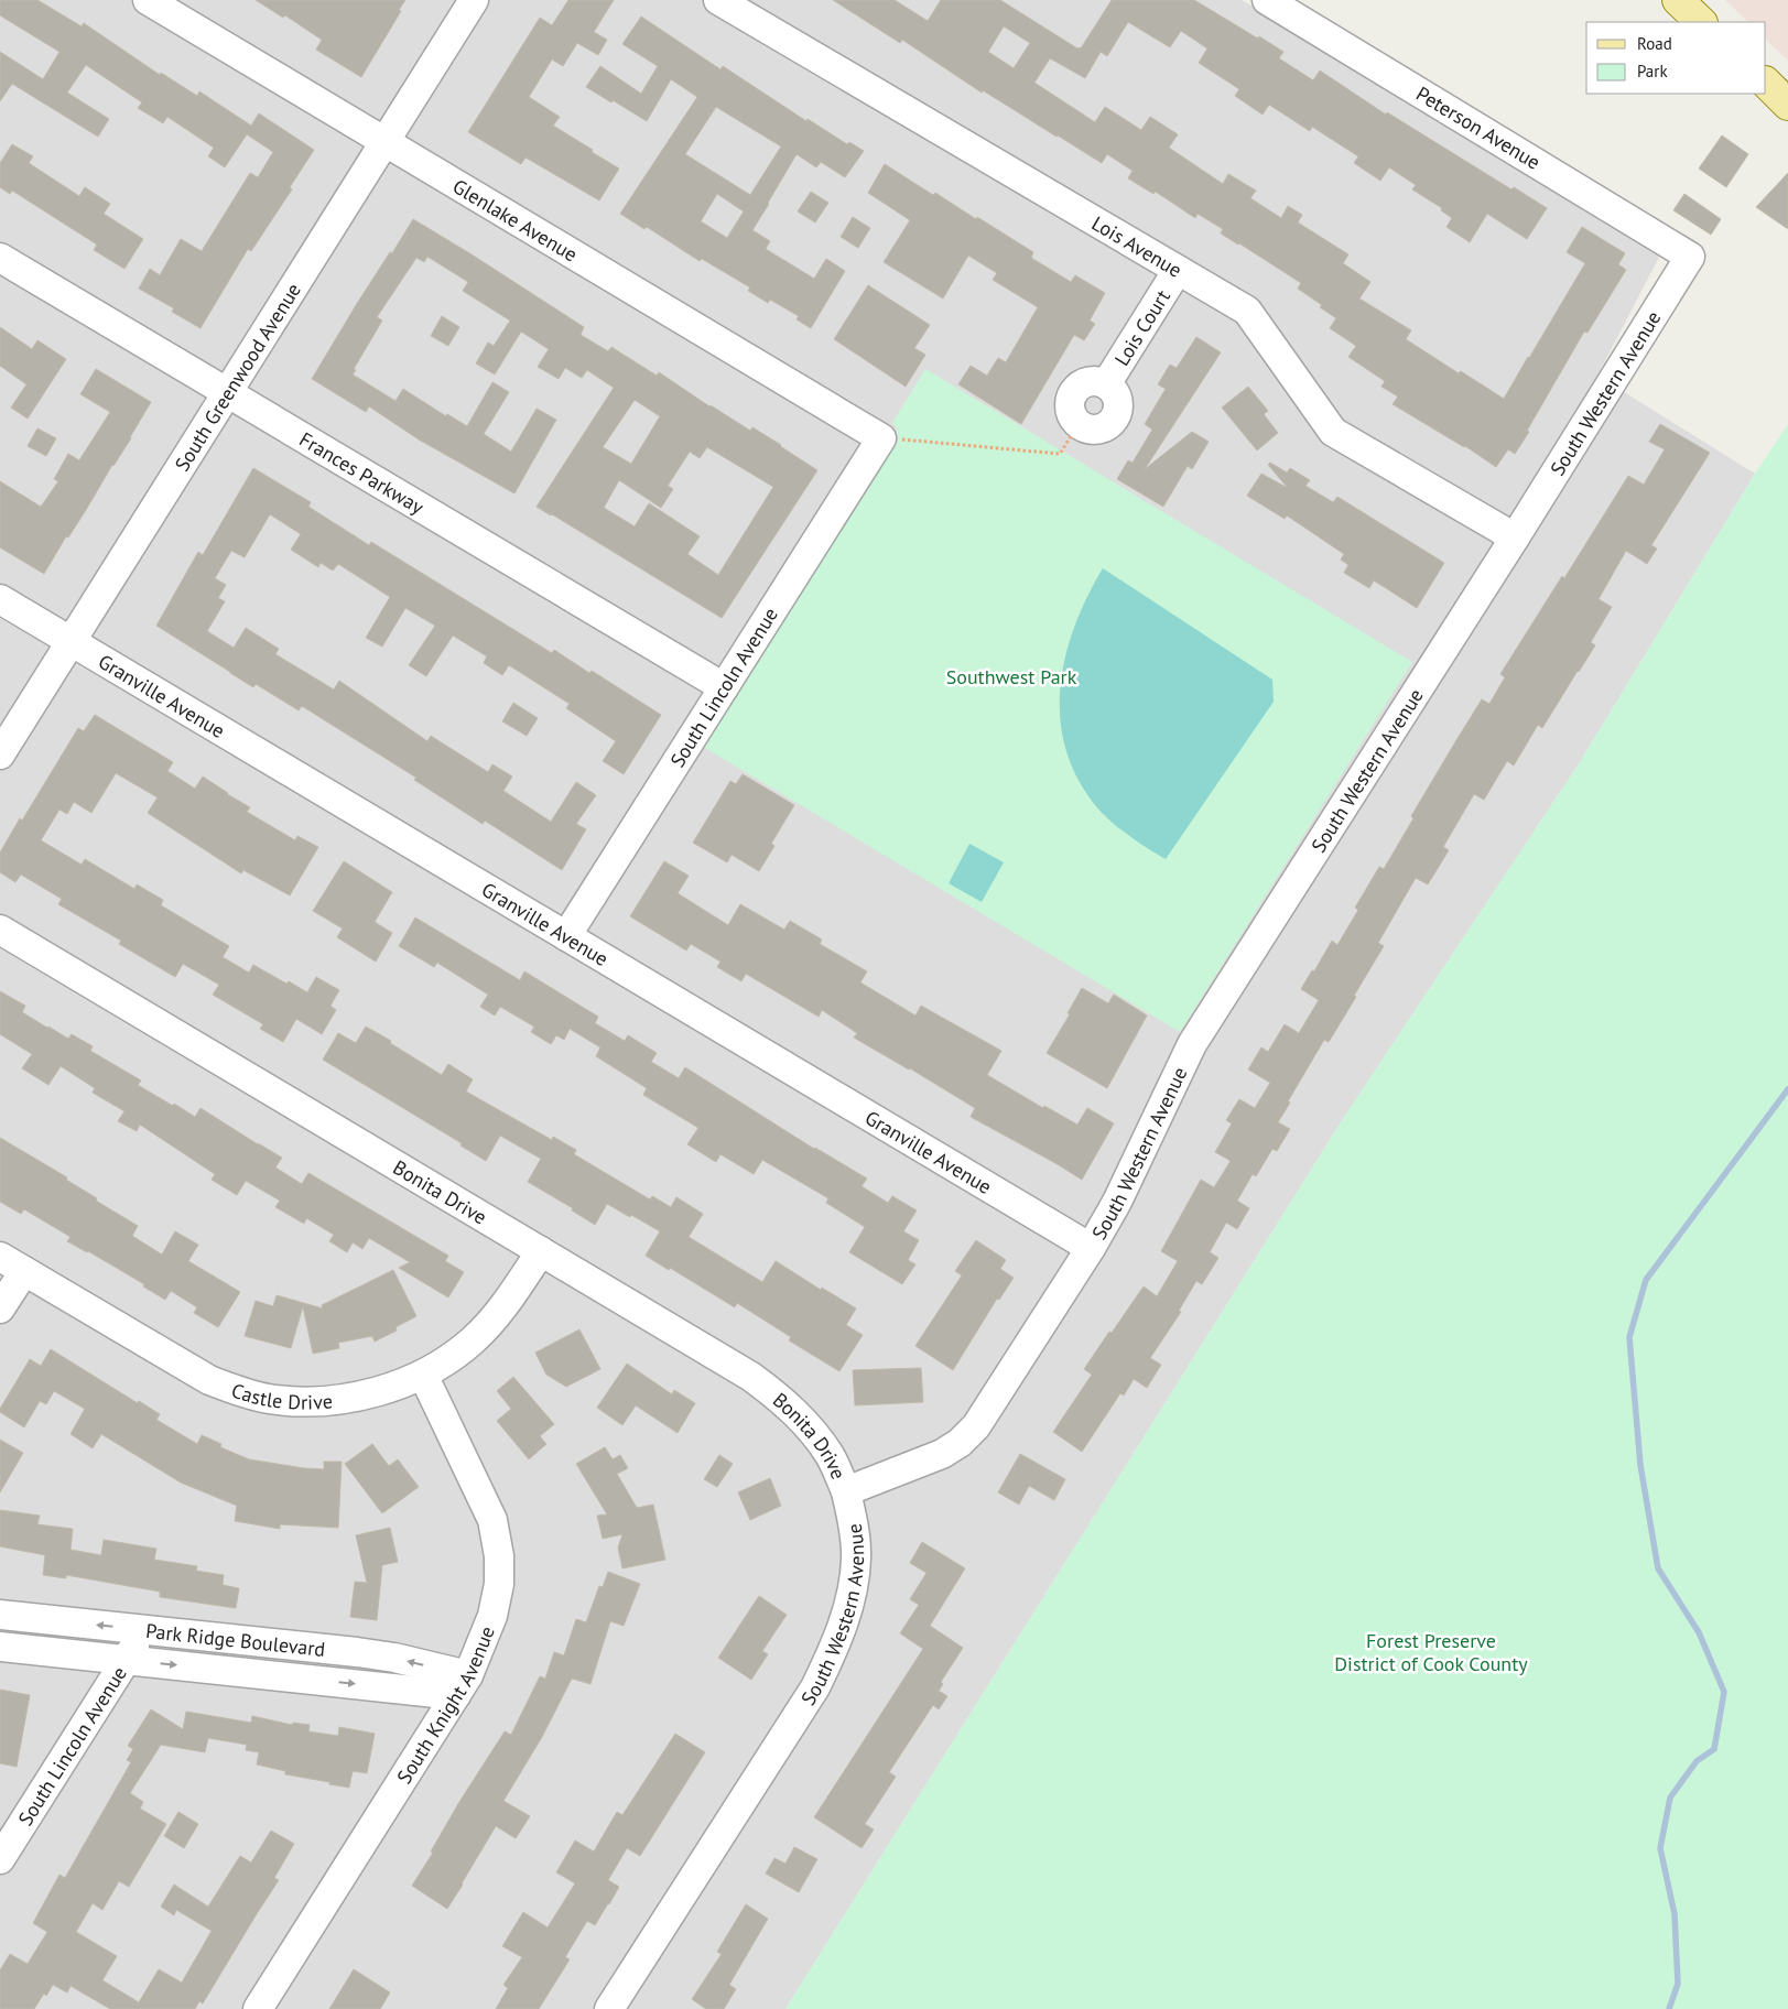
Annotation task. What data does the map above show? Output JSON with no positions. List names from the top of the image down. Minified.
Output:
{"streets":{"street":["Peterson Avenue","Glenlake Avenue","Lois Avenue","Lois Court","South Greenwood Avenue","South Western Avenue","Frances Parkway","South Lincoln Avenue","Granville Avenue","Bonita Drive","Castle Drive","Park Ridge Boulevard","South Knight Avenue"]},"crossings":[["Peterson Avenue","South Western Avenue"],["Glenlake Avenue","South Greenwood Avenue"],["Glenlake Avenue","South Lincoln Avenue"],["Lois Avenue","Lois Court"],["Lois Avenue","South Western Avenue"],["South Greenwood Avenue","Frances Parkway"],["South Greenwood Avenue","Granville Avenue"],["South Western Avenue","Granville Avenue"],["South Western Avenue","Bonita Drive"],["Frances Parkway","South Lincoln Avenue"],["South Lincoln Avenue","Granville Avenue"],["South Lincoln Avenue","Park Ridge Boulevard"],["Bonita Drive","Castle Drive"],["Castle Drive","South Knight Avenue"],["Park Ridge Boulevard","South Knight Avenue"]],"parks":["Southwest Park","Forest Preserve District of Cook County"],"legend":["Road","Park"]}
